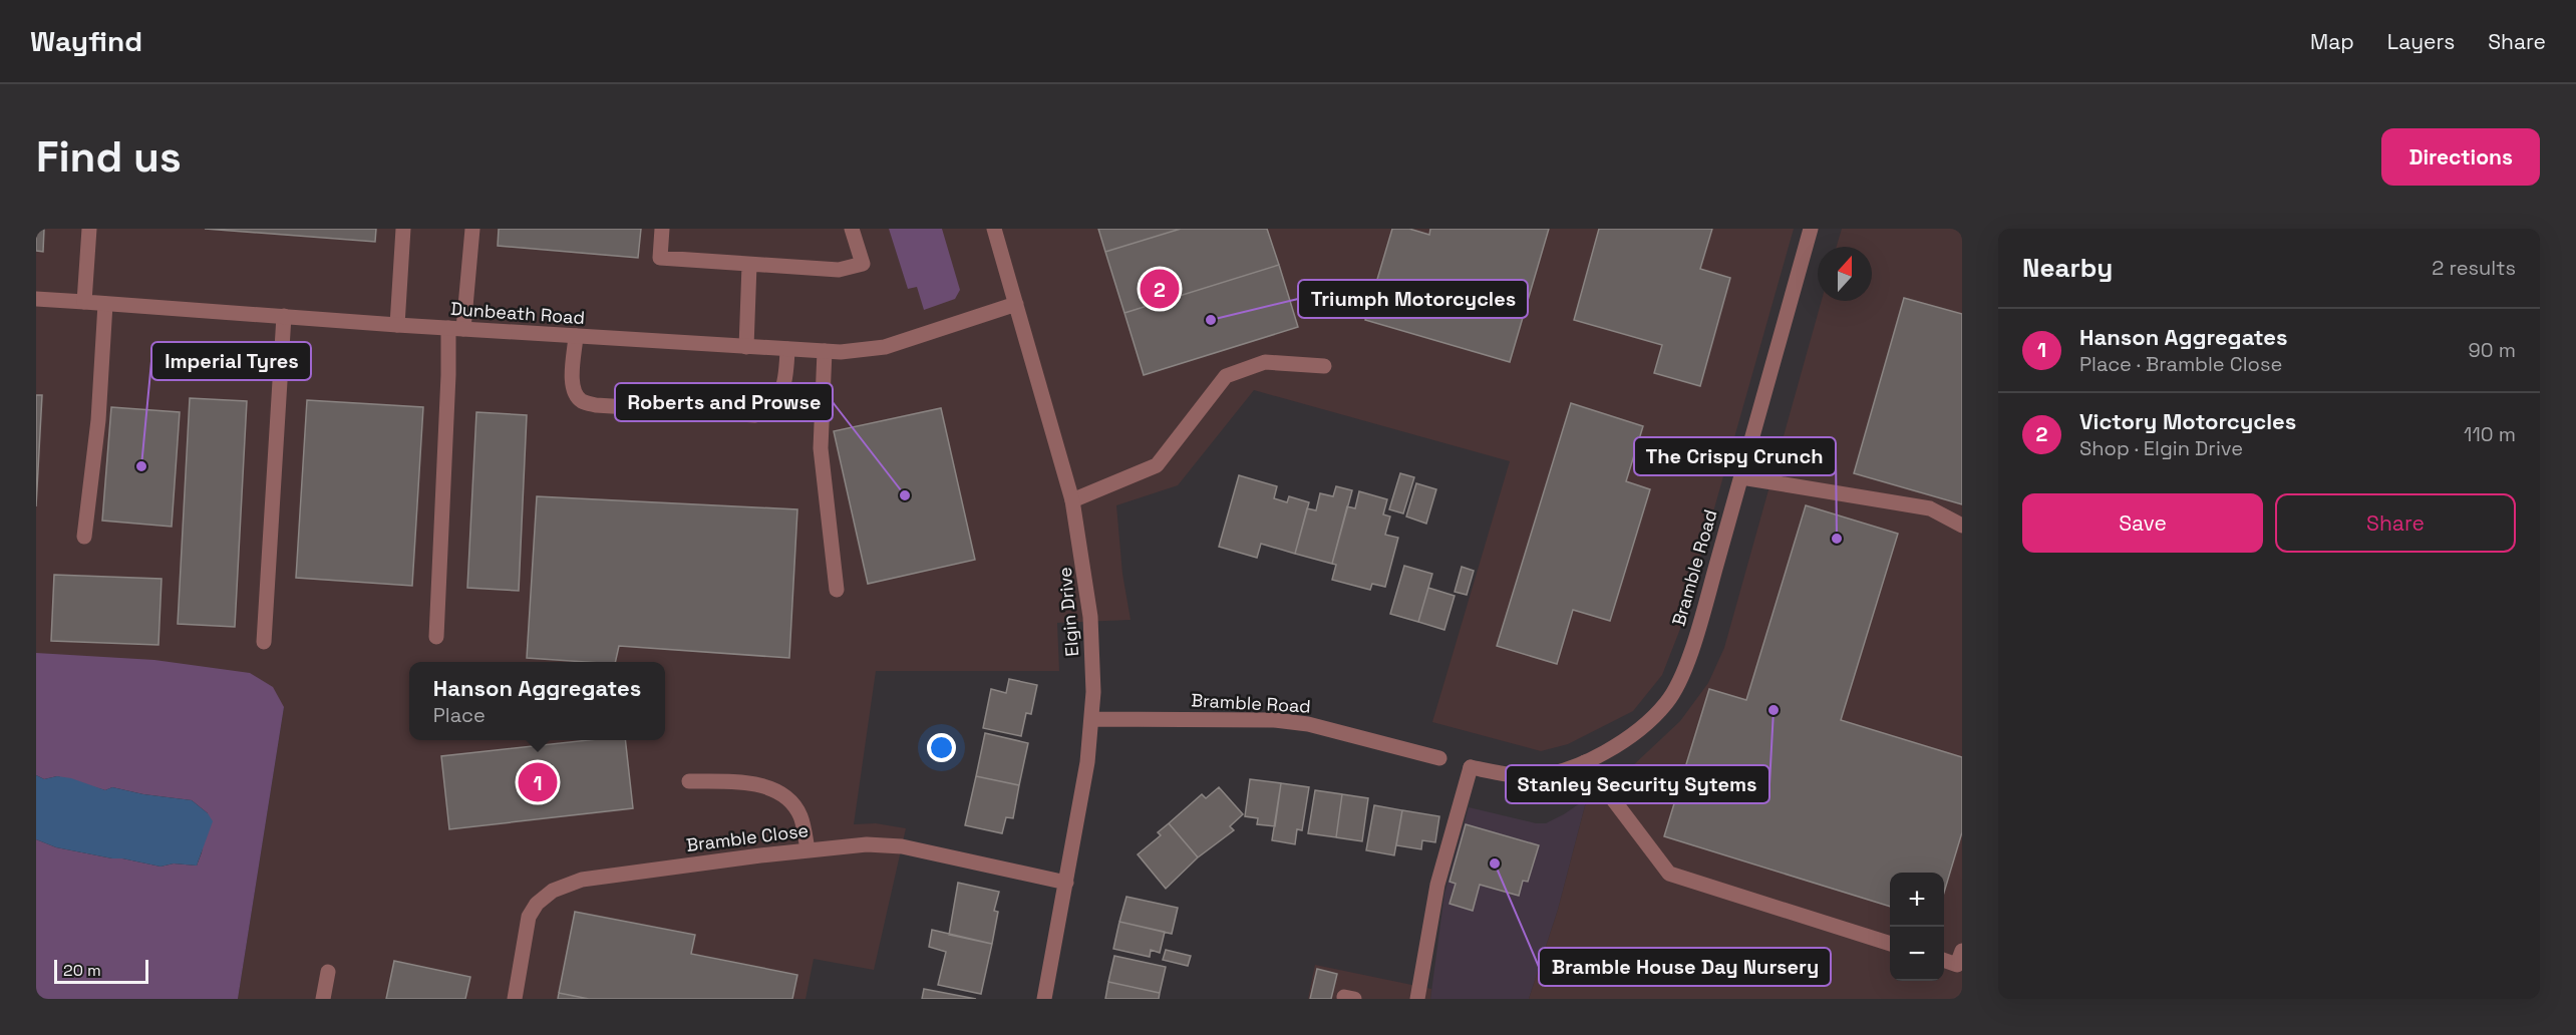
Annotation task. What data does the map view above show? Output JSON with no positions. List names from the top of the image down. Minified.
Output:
{"streets":{"street":["Dunbeath Road","Bramble Road","Elgin Drive","Bramble Close"]},"crossings":[["Dunbeath Road","Elgin Drive"],["Bramble Road","Elgin Drive"],["Elgin Drive","Bramble Close"]],"places":["Triumph Motorcycles","Imperial Tyres","Roberts and Prowse","The Crispy Crunch","Stanley Security Sytems","Bramble House Day Nursery"],"scale_bar":"20 m","north":"top","page":{"header":"Wayfind","nav":["Map","Layers","Share"],"buttons":["Directions",["Save","Share"]],"title":"Find us","heading":["Nearby","2 results"],"pins":["2","1"],"list":[{"mark":"1","name":"Hanson Aggregates","note":"Place · Bramble Close","value":"90 m"},{"mark":"2","name":"Victory Motorcycles","note":"Shop · Elgin Drive","value":"110 m"}],"popup":["Hanson Aggregates","Place"],"map_buttons":["+","−"],"scale":"20 m"}}
